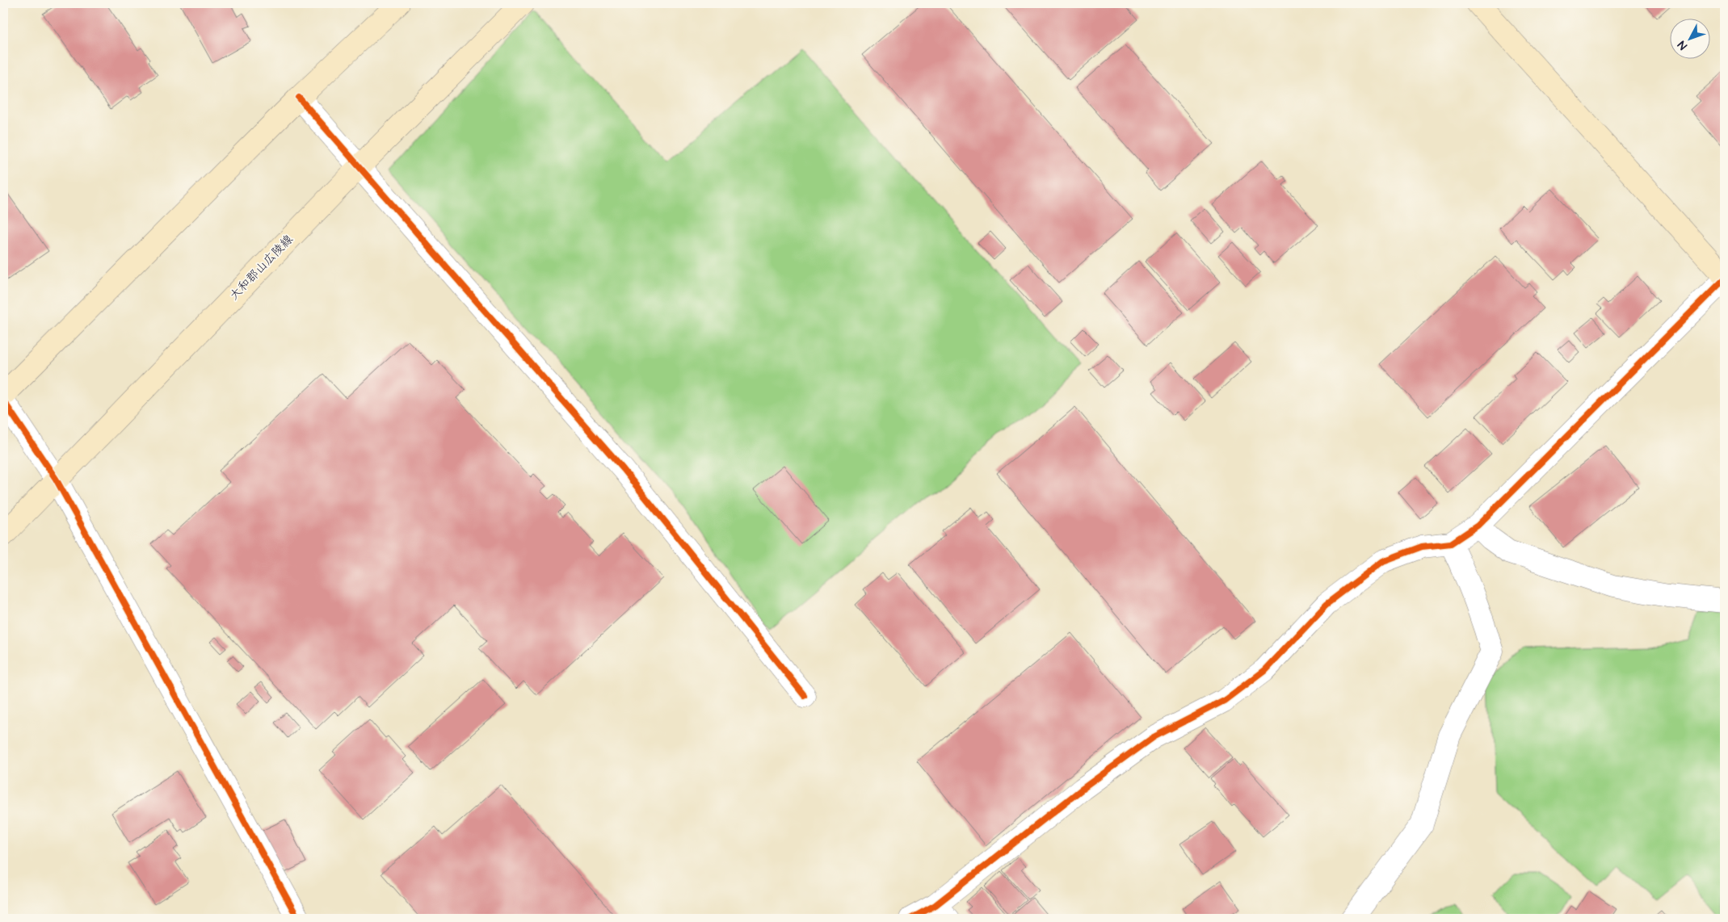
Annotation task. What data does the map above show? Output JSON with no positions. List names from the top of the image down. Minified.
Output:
{"streets":{"main road":["大和郡山広陵線"]},"north":"bottom left"}
